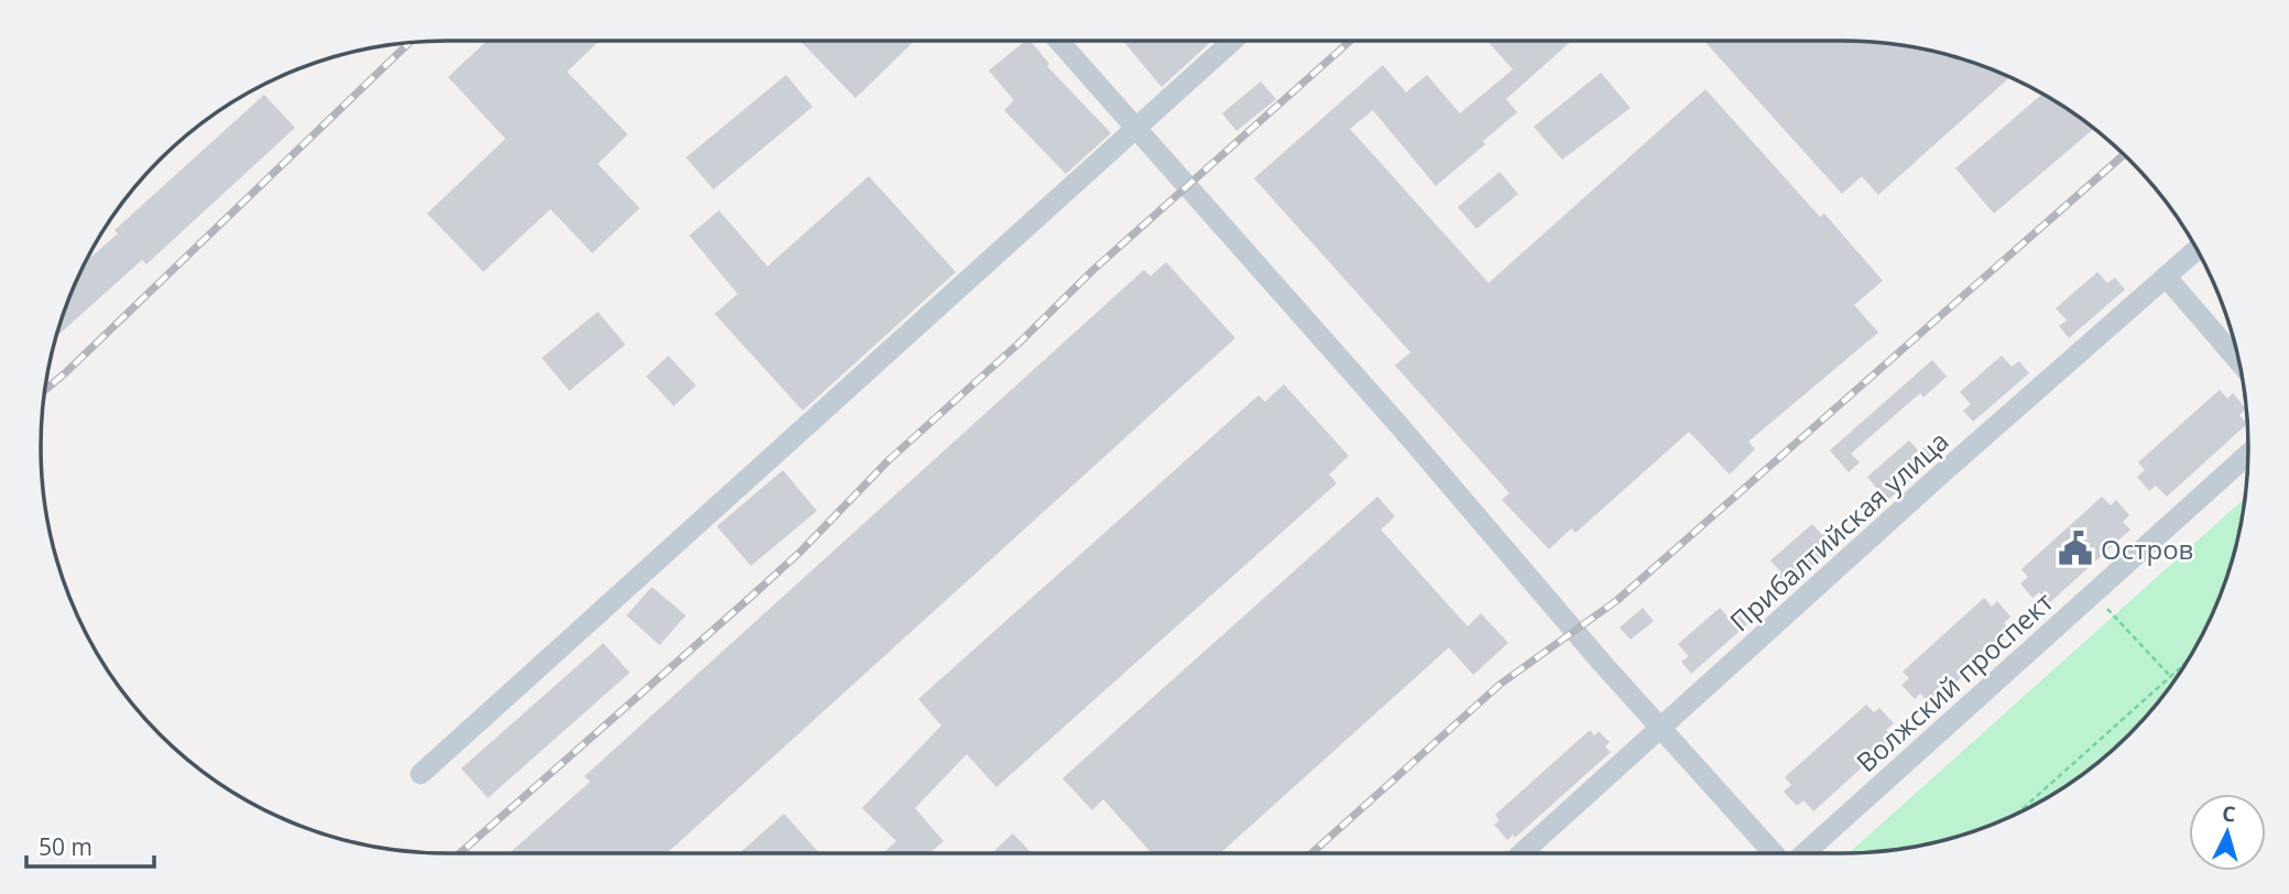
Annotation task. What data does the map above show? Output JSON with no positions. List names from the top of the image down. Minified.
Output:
{"streets":{"street":["Прибалтийская улица","Волжский проспект"]},"places":{"public building":["Остров"]},"scale_bar":"50 m","north":"top"}
